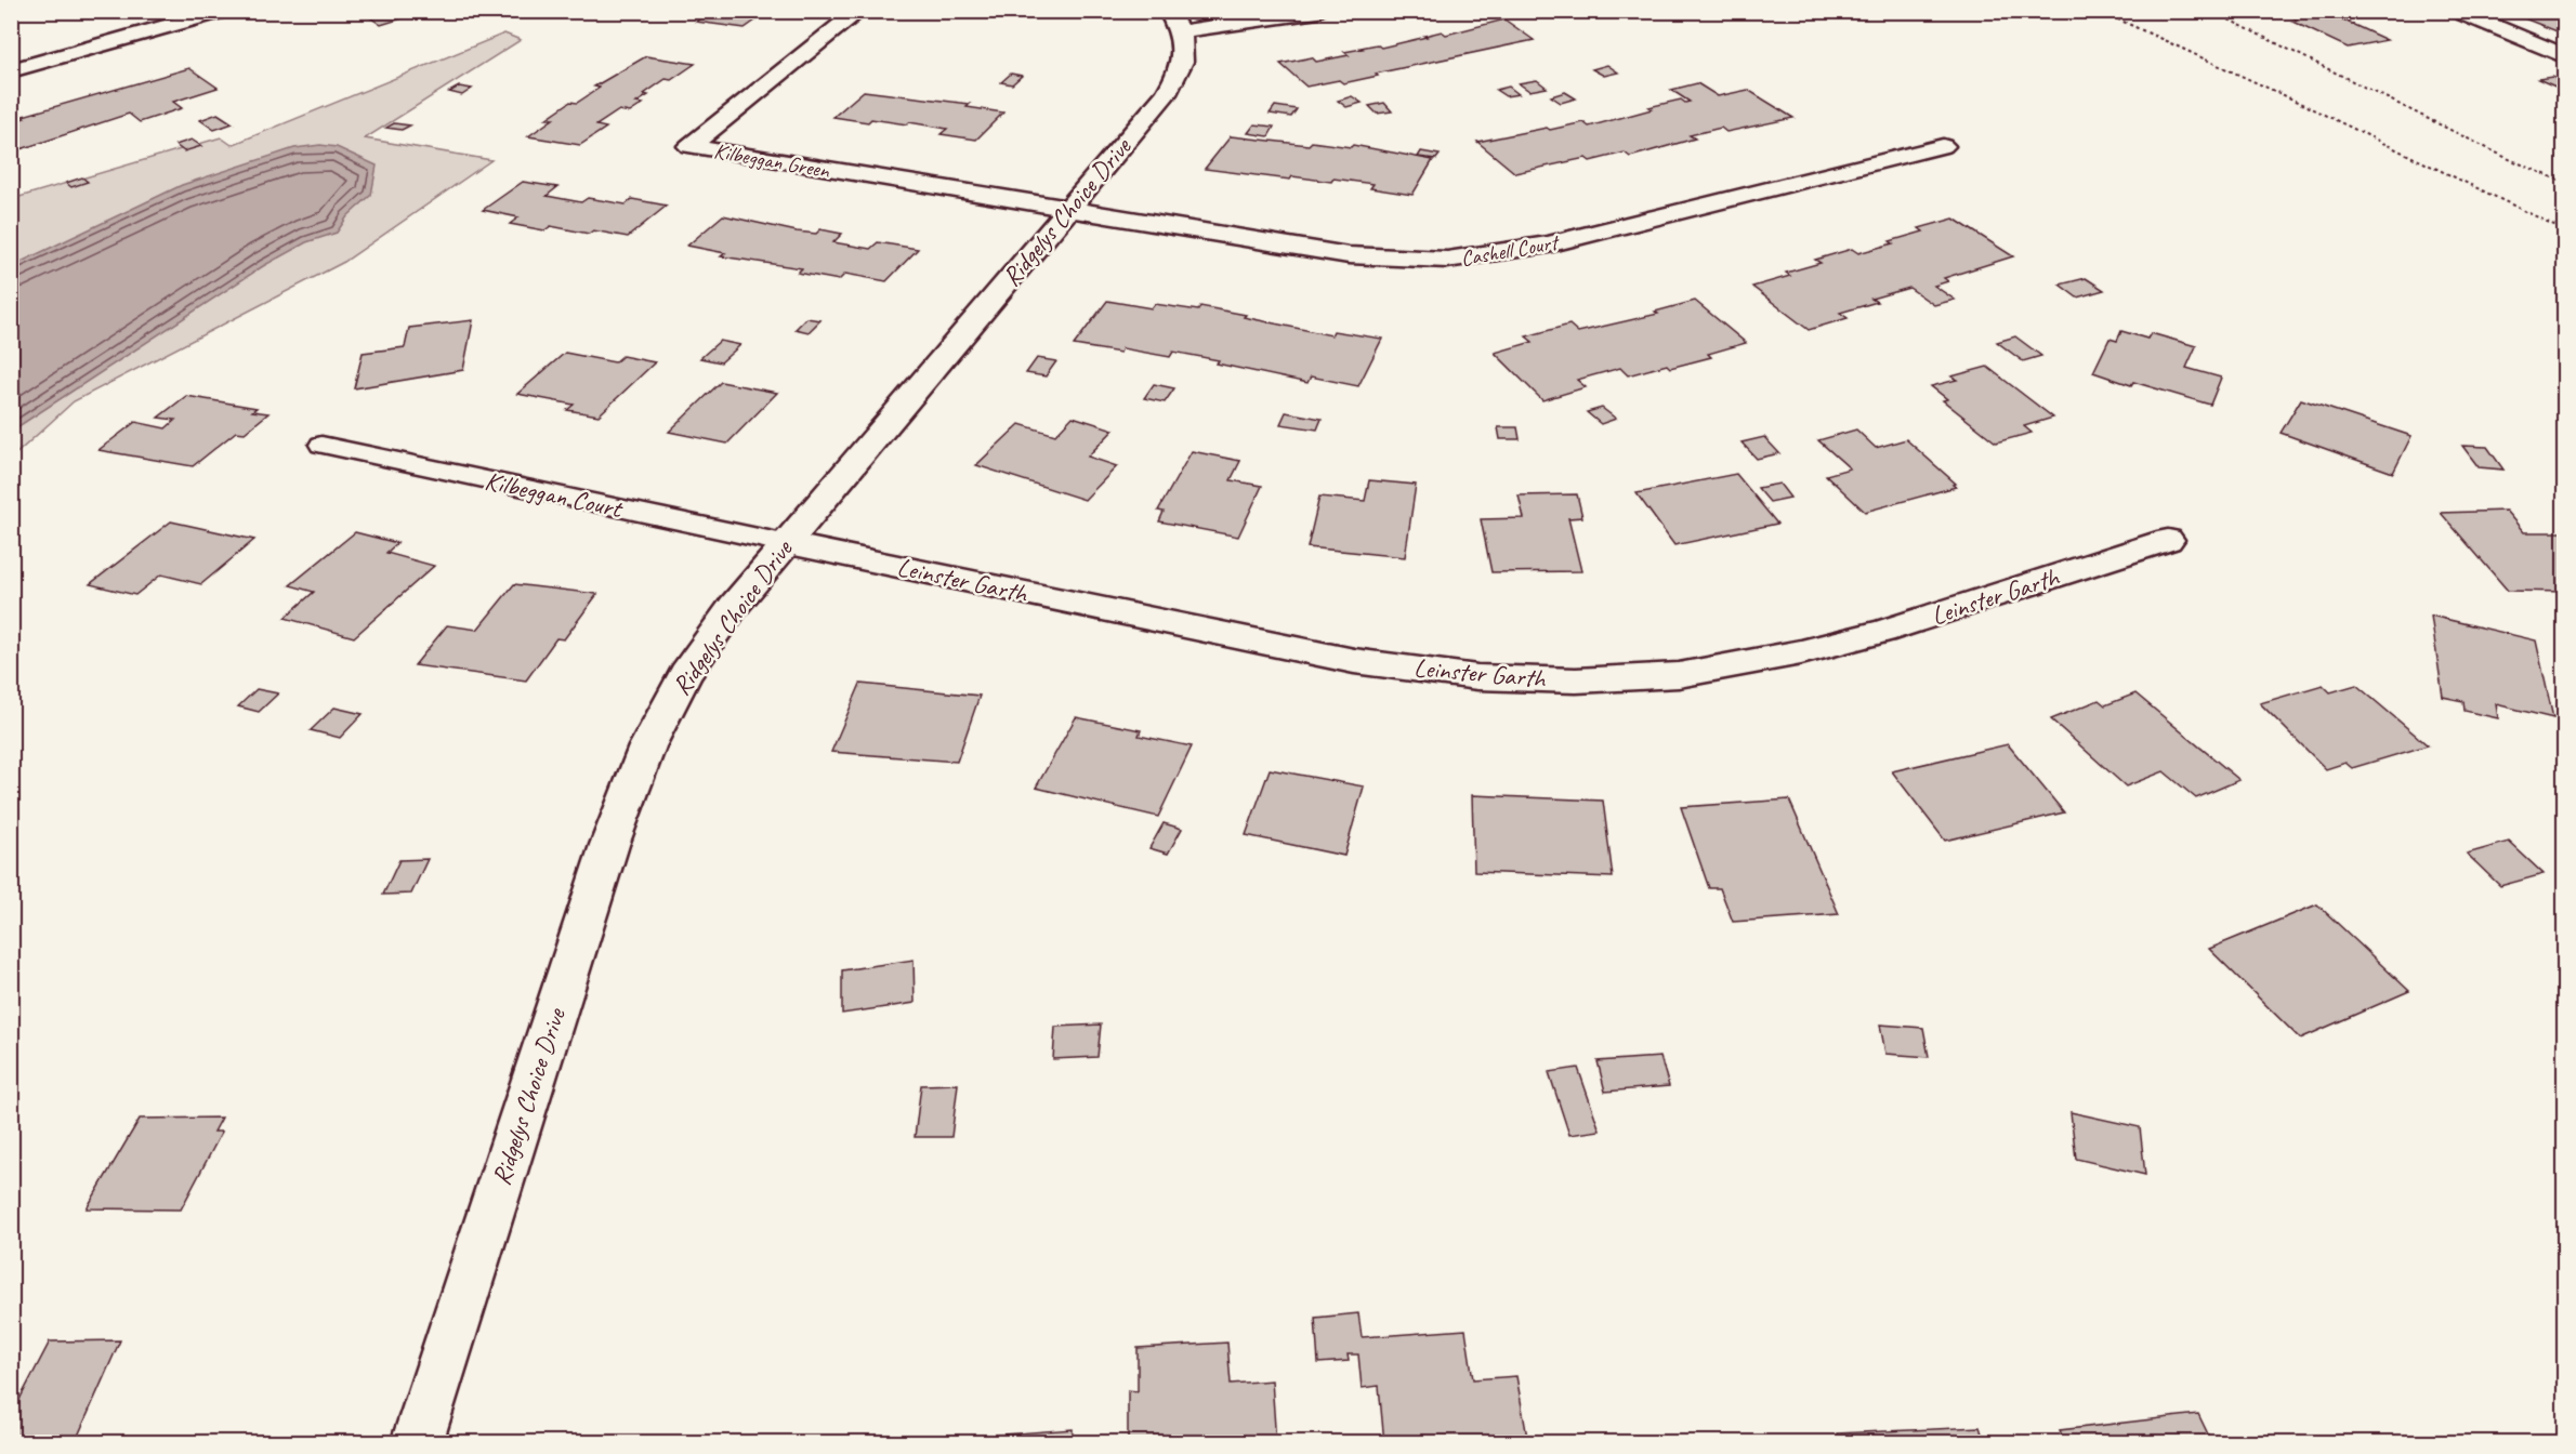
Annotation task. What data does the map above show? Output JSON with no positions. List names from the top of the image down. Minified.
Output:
{"streets":{"street":["Kilbeggan Green","Ridgelys Choice Drive","Cashell Court","Leinster Garth"],"lane":["Kilbeggan Court"]},"crossings":[["Kilbeggan Green","Ridgelys Choice Drive"],["Kilbeggan Green","Cashell Court"],["Ridgelys Choice Drive","Cashell Court"],["Ridgelys Choice Drive","Kilbeggan Court"],["Ridgelys Choice Drive","Leinster Garth"],["Kilbeggan Court","Leinster Garth"]]}
